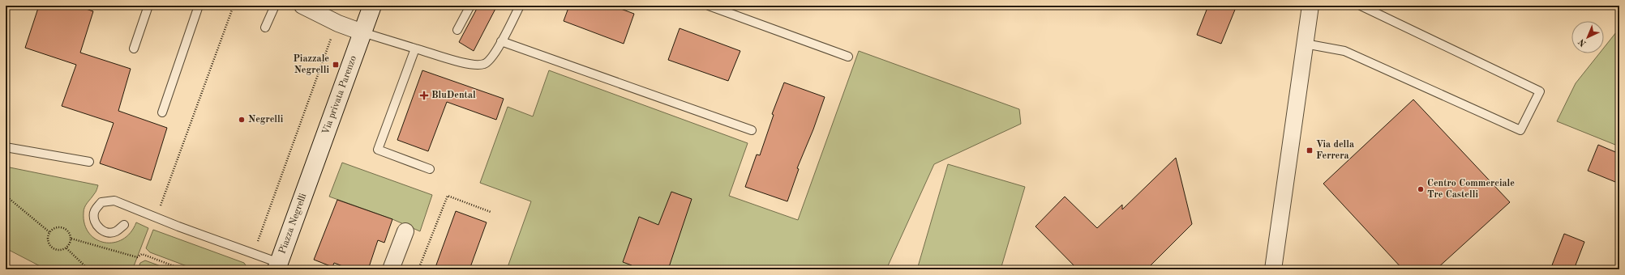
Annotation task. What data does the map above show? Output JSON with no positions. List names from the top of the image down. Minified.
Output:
{"streets":{"street":["Via privata Parenzo","Piazza Negrelli"]},"crossings":[["Via privata Parenzo","Piazza Negrelli"]],"places":{"transit":["Piazzale Negrelli","Via della Ferrera"],"health":["BluDental"],"other":["Negrelli","Centro Commerciale Tre Castelli"]},"north":"bottom left"}
